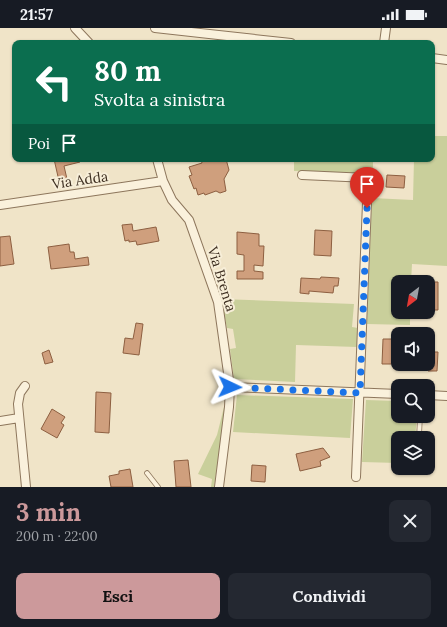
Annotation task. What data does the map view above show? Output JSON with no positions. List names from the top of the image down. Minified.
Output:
{"streets":{"street":["Via Adda","Via Brenta"]},"crossings":[["Via Adda","Via Brenta"]],"north":"bottom left","page":{"status":"21:57","turn":["80 m","Svolta a sinistra"],"then":"Poi","heading":["3 min","200 m · 22:00"],"buttons":["Esci","Condividi"]}}
